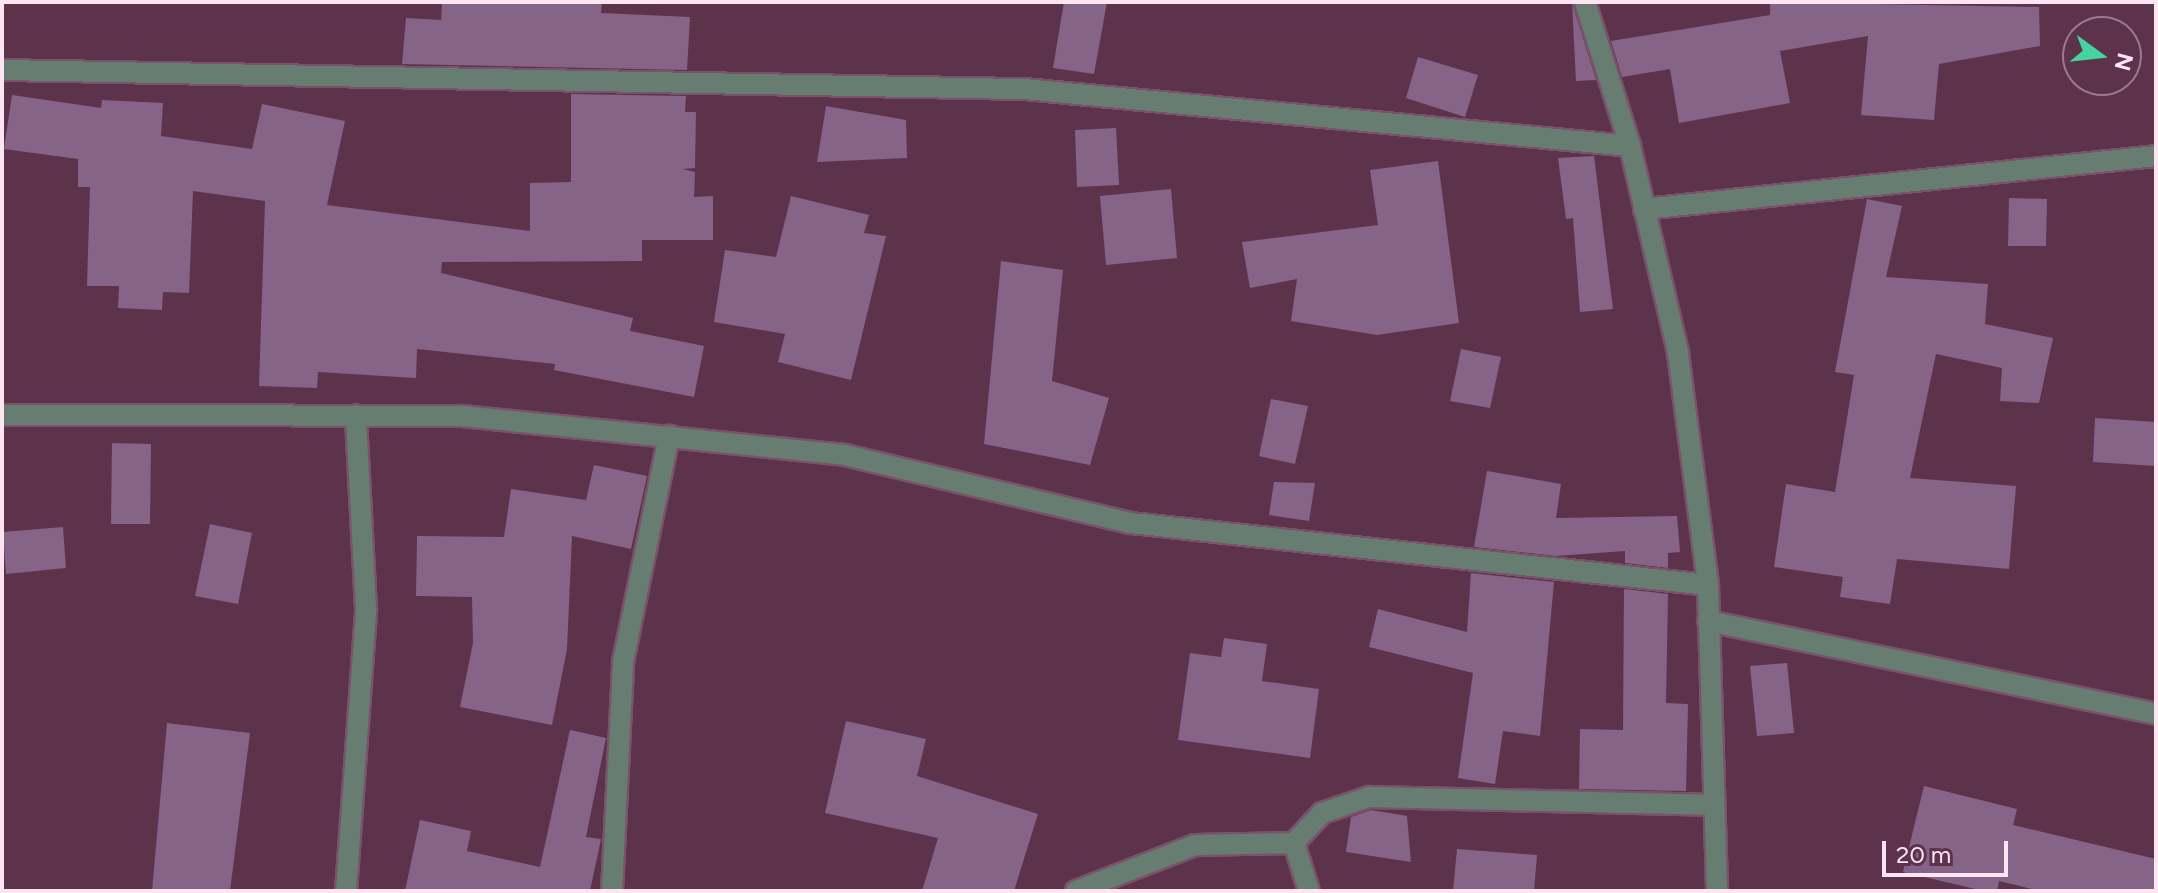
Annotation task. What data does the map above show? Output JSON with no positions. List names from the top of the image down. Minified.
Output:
{"scale_bar":"20 m","north":"right"}
